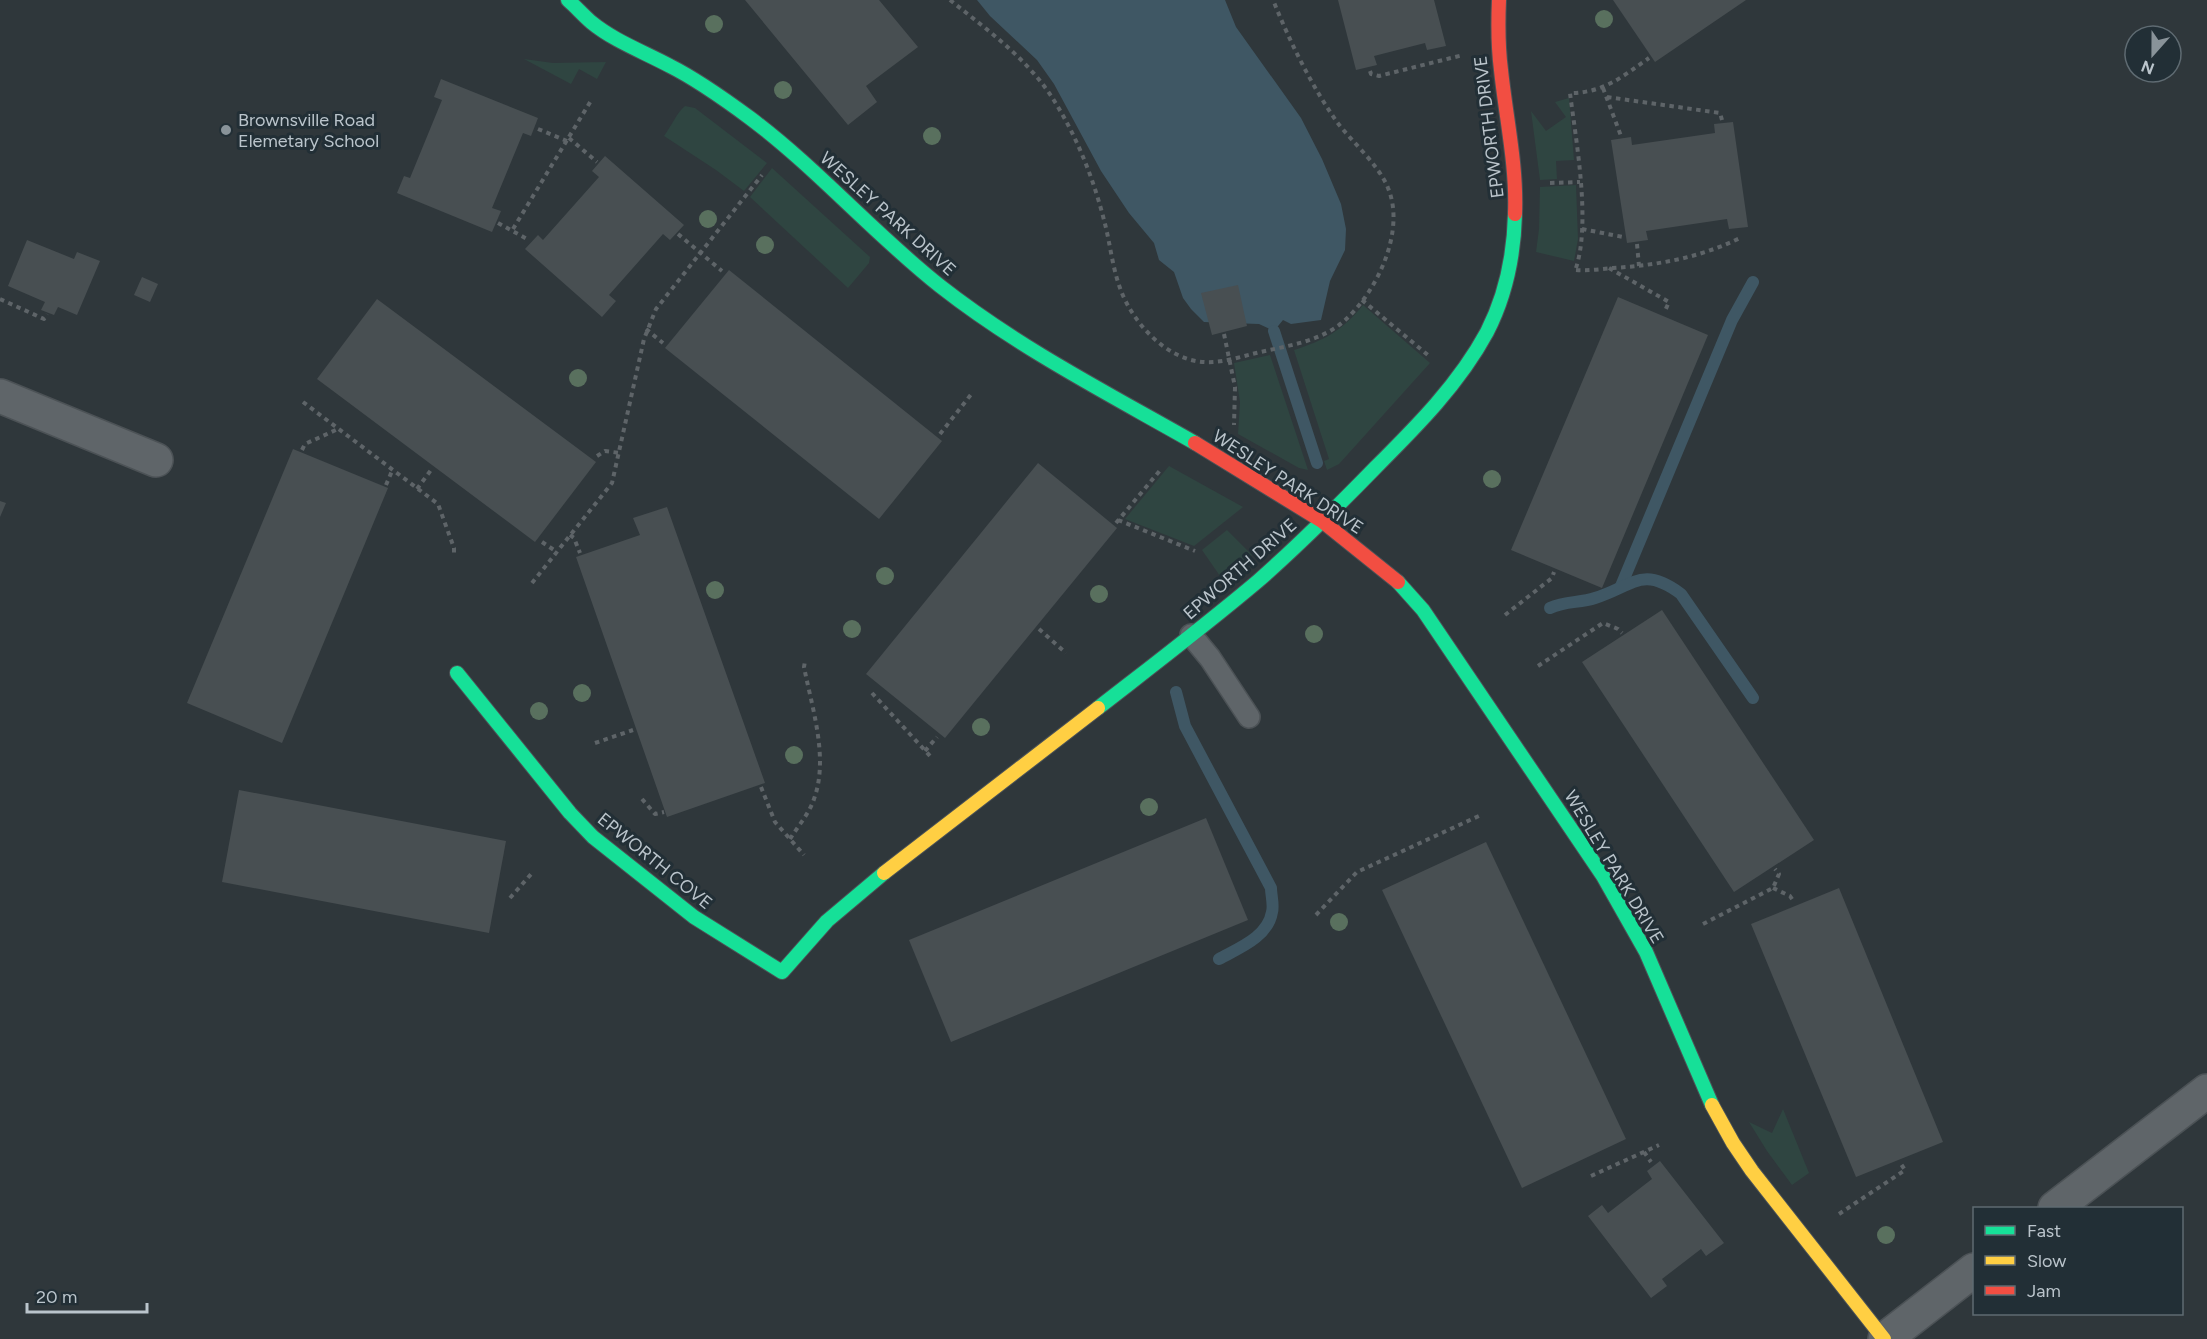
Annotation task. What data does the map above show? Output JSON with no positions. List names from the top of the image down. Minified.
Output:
{"streets":{"street":["EPWORTH DRIVE","WESLEY PARK DRIVE","EPWORTH COVE"]},"crossings":[["EPWORTH DRIVE","WESLEY PARK DRIVE"],["EPWORTH DRIVE","EPWORTH COVE"]],"places":["Brownsville Road Elemetary School"],"legend":["Fast","Slow","Jam"],"scale_bar":"20 m","north":"bottom"}
